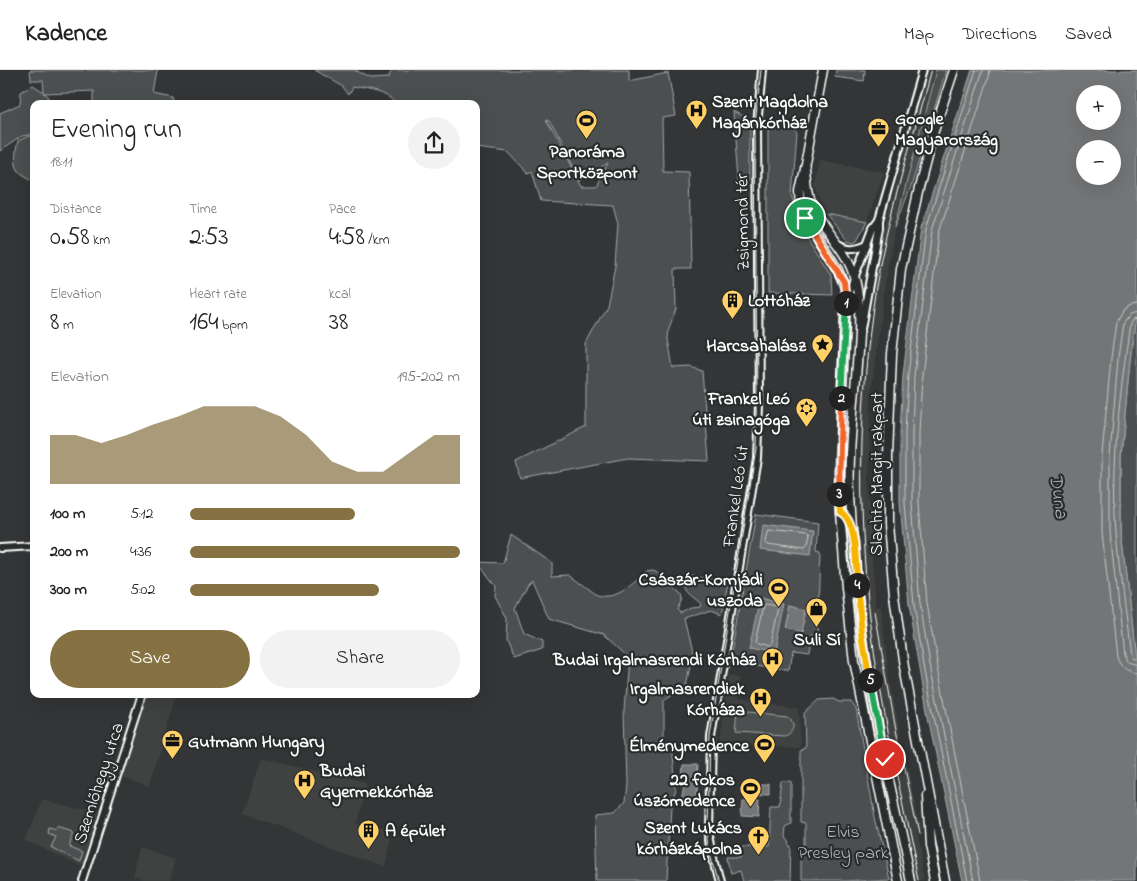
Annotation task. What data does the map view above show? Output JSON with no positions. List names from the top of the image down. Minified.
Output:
{"streets":{"main road":["Slachta Margit rakpart"],"street":["Zsigmond tér","Frankel Leó út","Szemlőhegy utca"]},"crossings":[["Zsigmond tér","Frankel Leó út"]],"water":["Duna"],"parks":["Elvis Presley park"],"places":{"hospital":["Szent Magdolna Magánkórház","Budai Irgalmasrendi Kórház","Irgalmasrendiek Kórháza","Budai Gyermekkórház"],"sports":["Panoráma Sportközpont","Császár-Komjádi uszoda","Élménymedence","22 fokos úszómedence"],"office":["Google Magyarország","Gutmann Hungary"],"building":["Lottóház","A épület"],"place":["Harcsahalász"],"synagogue":["Frankel Leó úti zsinagóga"],"shop":["Suli Sí"],"church":["Szent Lukács kórházkápolna"]},"page":{"header":"Kadence","nav":["Map","Directions","Saved"],"map_buttons":["+","−"],"heading":["Evening run","18:11"],"stats":[["Distance","0.58 km"],["Time","2:53"],["Pace","4:58 /km"],["Elevation","8 m"],["Heart rate","164 bpm"],["kcal","38"]],"pins":["1","2","3","4","5"],"chart":["Elevation","195–202 m"],"list":[{"name":"100 m","note":"5:12"},{"name":"200 m","note":"4:36"},{"name":"300 m","note":"5:02"}],"buttons":["Save","Share"]}}
